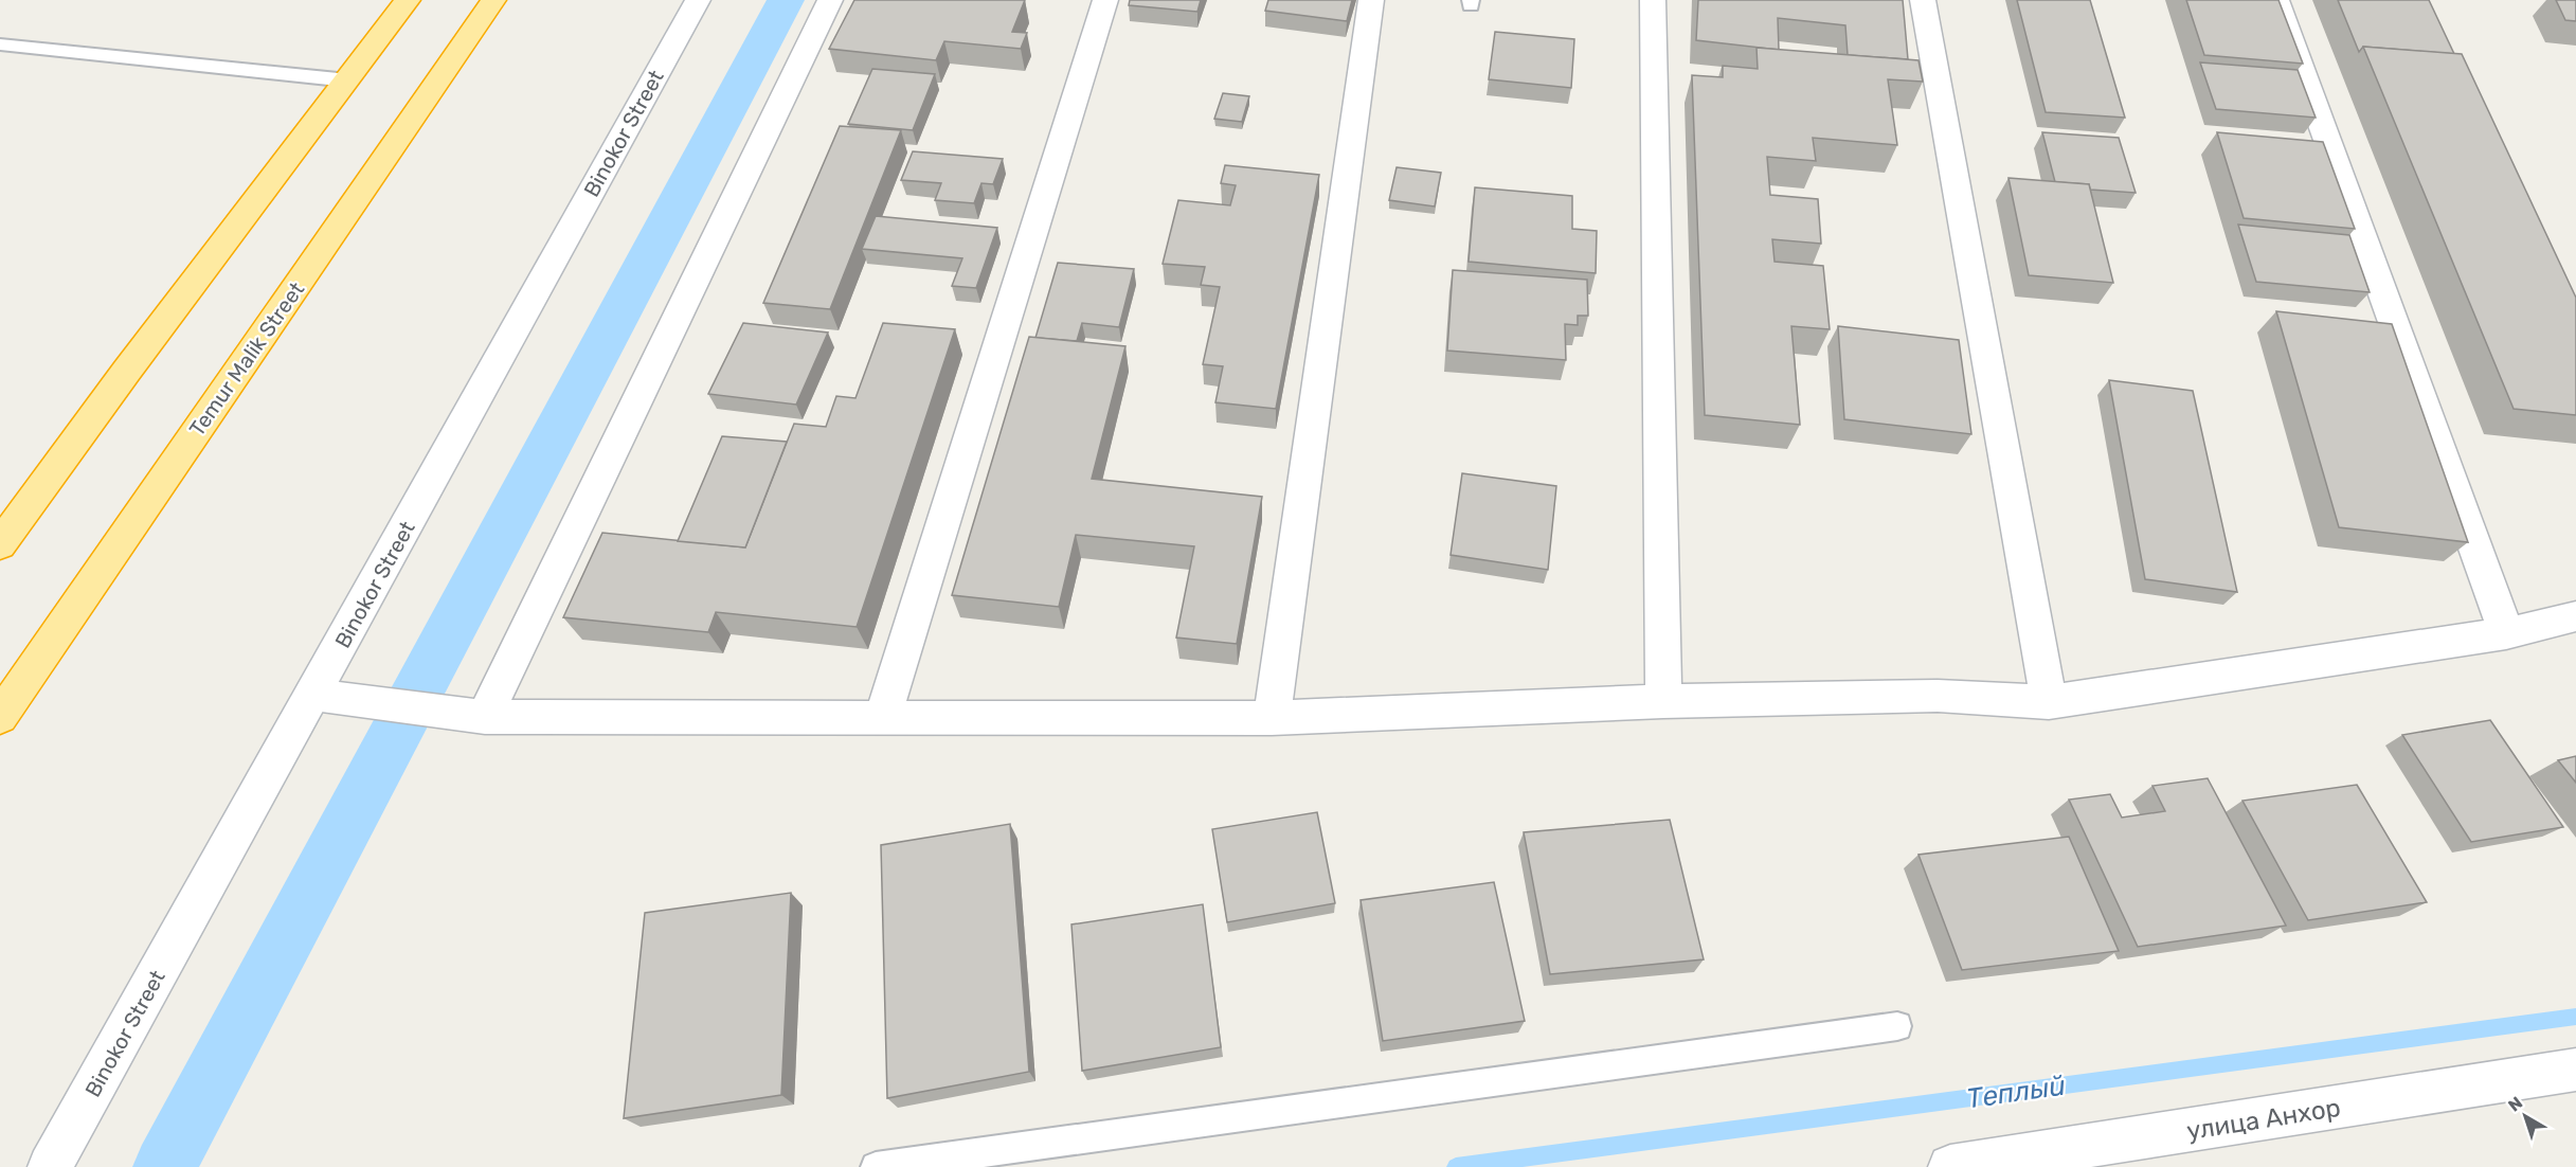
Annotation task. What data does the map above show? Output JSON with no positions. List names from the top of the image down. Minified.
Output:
{"streets":{"highway":["Temur Malik Street"],"street":["Binokor Street","улица Анхор"]},"water":["Теплый"],"north":"top left"}
